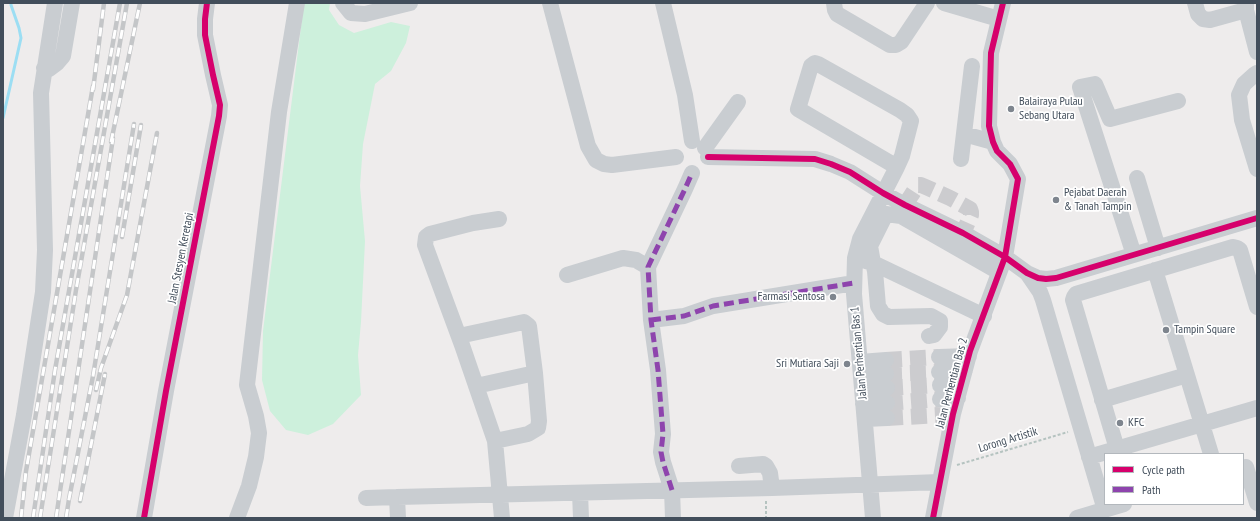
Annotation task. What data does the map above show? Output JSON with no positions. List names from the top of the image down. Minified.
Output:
{"streets":{"street":["Jalan Stesyen Keretapi","Jalan Perhentian Bas 1","Jalan Perhentian Bas 2"],"path":["Lorong Artistik"]},"crossings":[["Jalan Perhentian Bas 2","Lorong Artistik"]],"places":["Balairaya Pulau Sebang Utara","Pejabat Daerah & Tanah Tampin","Farmasi Sentosa","Tampin Square","Sri Mutiara Saji","KFC"],"legend":["Cycle path","Path"]}
